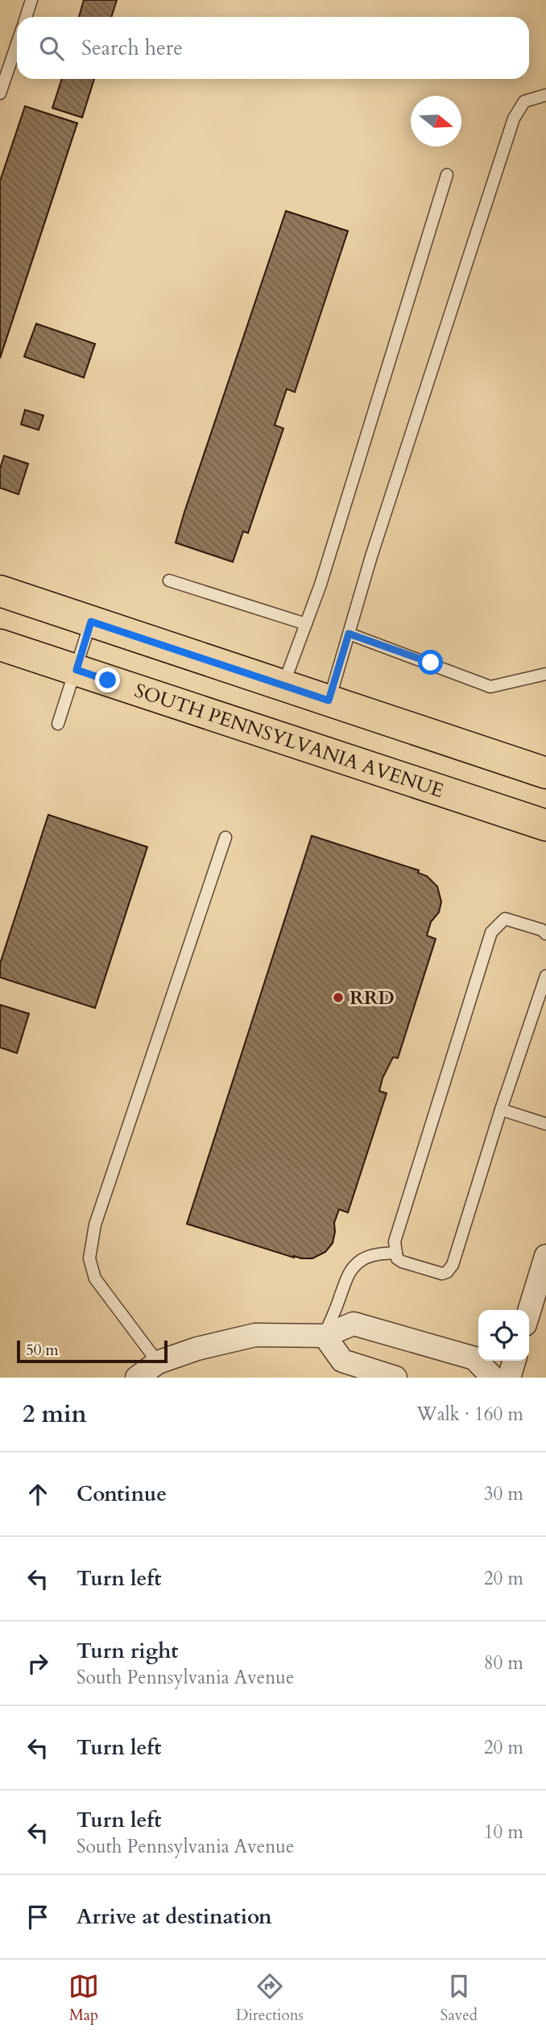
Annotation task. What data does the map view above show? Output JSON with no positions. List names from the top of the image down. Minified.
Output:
{"streets":{"main road":["SOUTH PENNSYLVANIA AVENUE"]},"places":["RRD"],"scale_bar":"50 m","north":"right","page":{"search":"Search here","scale":"50 m","heading":["2 min","Walk · 160 m"],"list":[["Continue","30 m"],["Turn left","20 m"],["Turn right","South Pennsylvania Avenue","80 m"],["Turn left","20 m"],["Turn left","South Pennsylvania Avenue","10 m"],"Arrive at destination"],"nav":["Map","Directions","Saved"]}}
